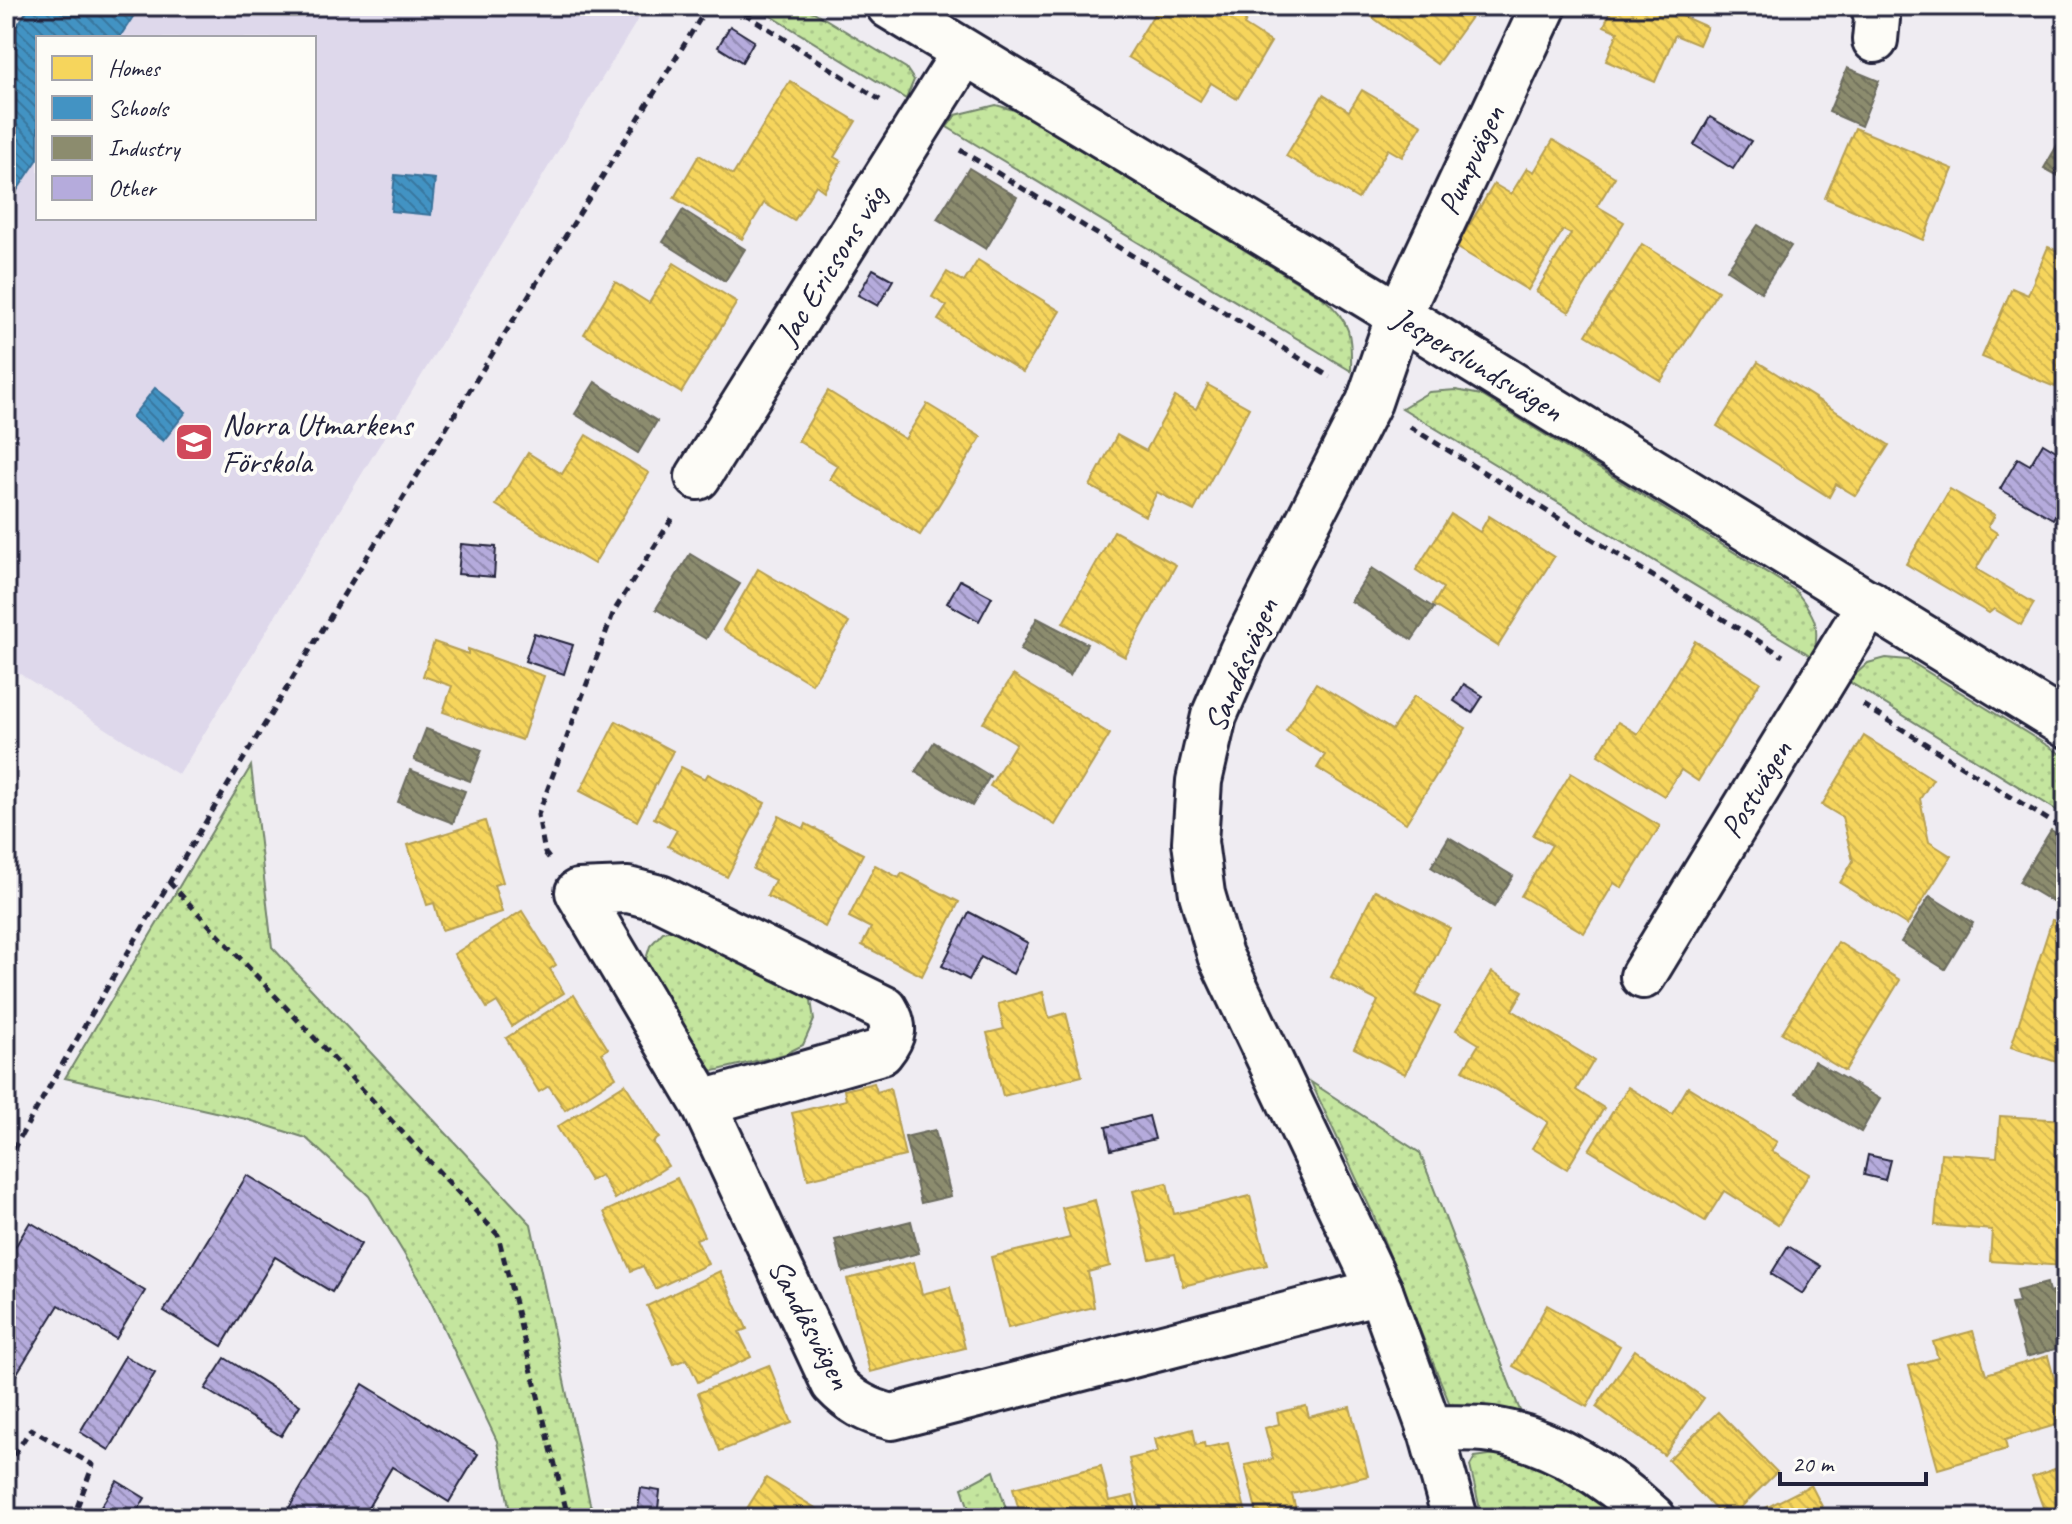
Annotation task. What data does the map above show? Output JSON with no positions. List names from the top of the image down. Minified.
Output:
{"streets":{"street":["Pumpvägen","Jac Ericsons väg","Jesperslundsvägen","Sandåsvägen","Postvägen"]},"crossings":[["Pumpvägen","Jesperslundsvägen"],["Pumpvägen","Sandåsvägen"],["Jac Ericsons väg","Jesperslundsvägen"],["Jesperslundsvägen","Sandåsvägen"],["Jesperslundsvägen","Postvägen"]],"places":{"school or university":["Norra Utmarkens Förskola"]},"legend":["Homes","Schools","Industry","Other"],"scale_bar":"20 m"}
